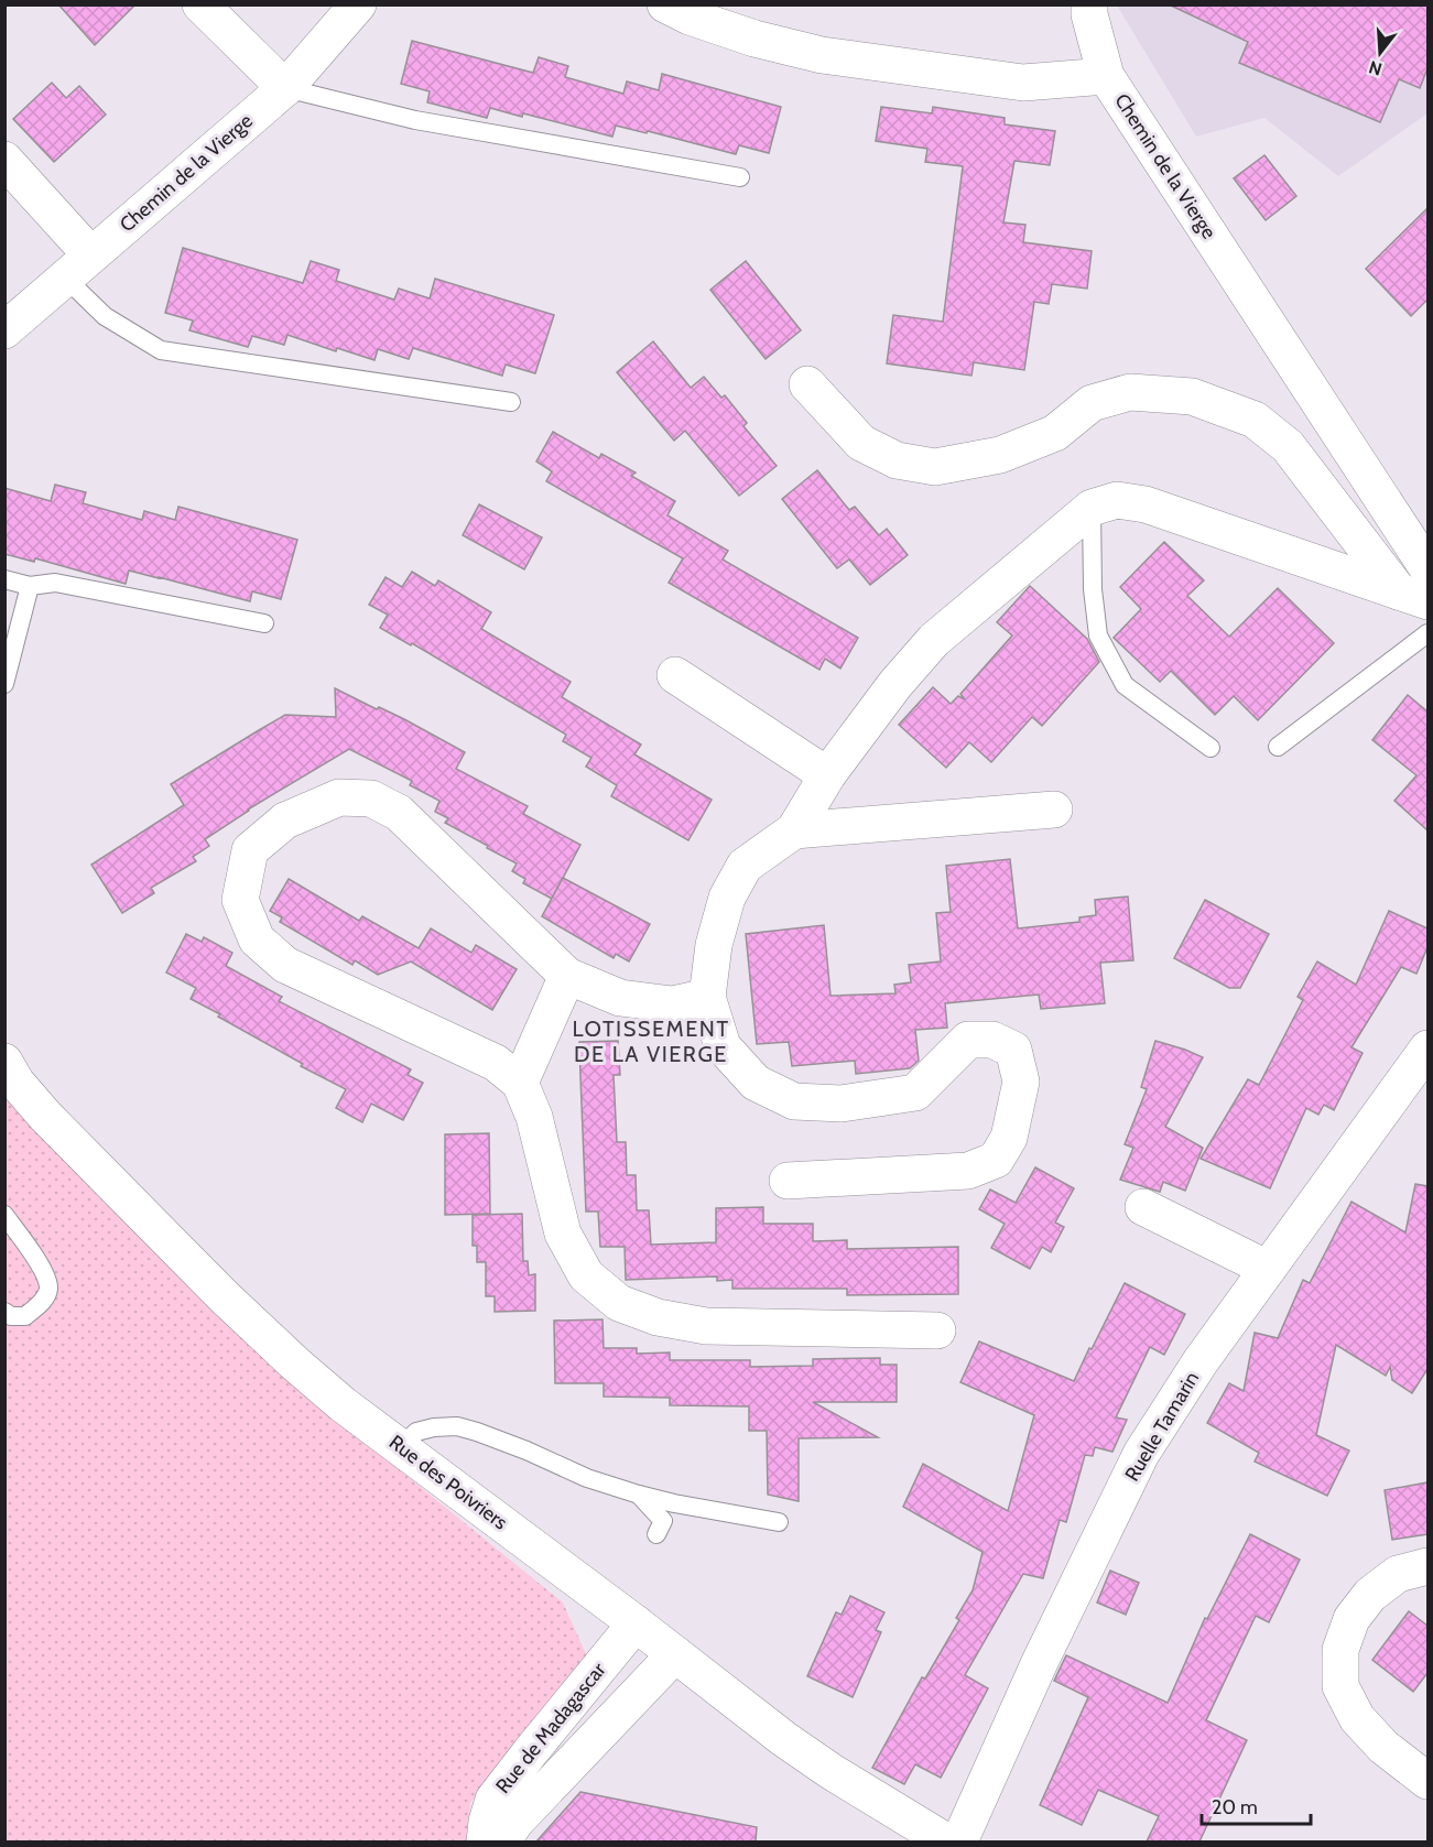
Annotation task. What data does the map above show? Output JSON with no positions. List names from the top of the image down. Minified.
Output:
{"streets":{"street":["Chemin de la Vierge","Ruelle Tamarin","Rue des Poivriers","Rue de Madagascar"]},"crossings":[["Rue des Poivriers","Rue de Madagascar"]],"districts":["LOTISSEMENT DE LA VIERGE"],"scale_bar":"20 m","north":"bottom"}
